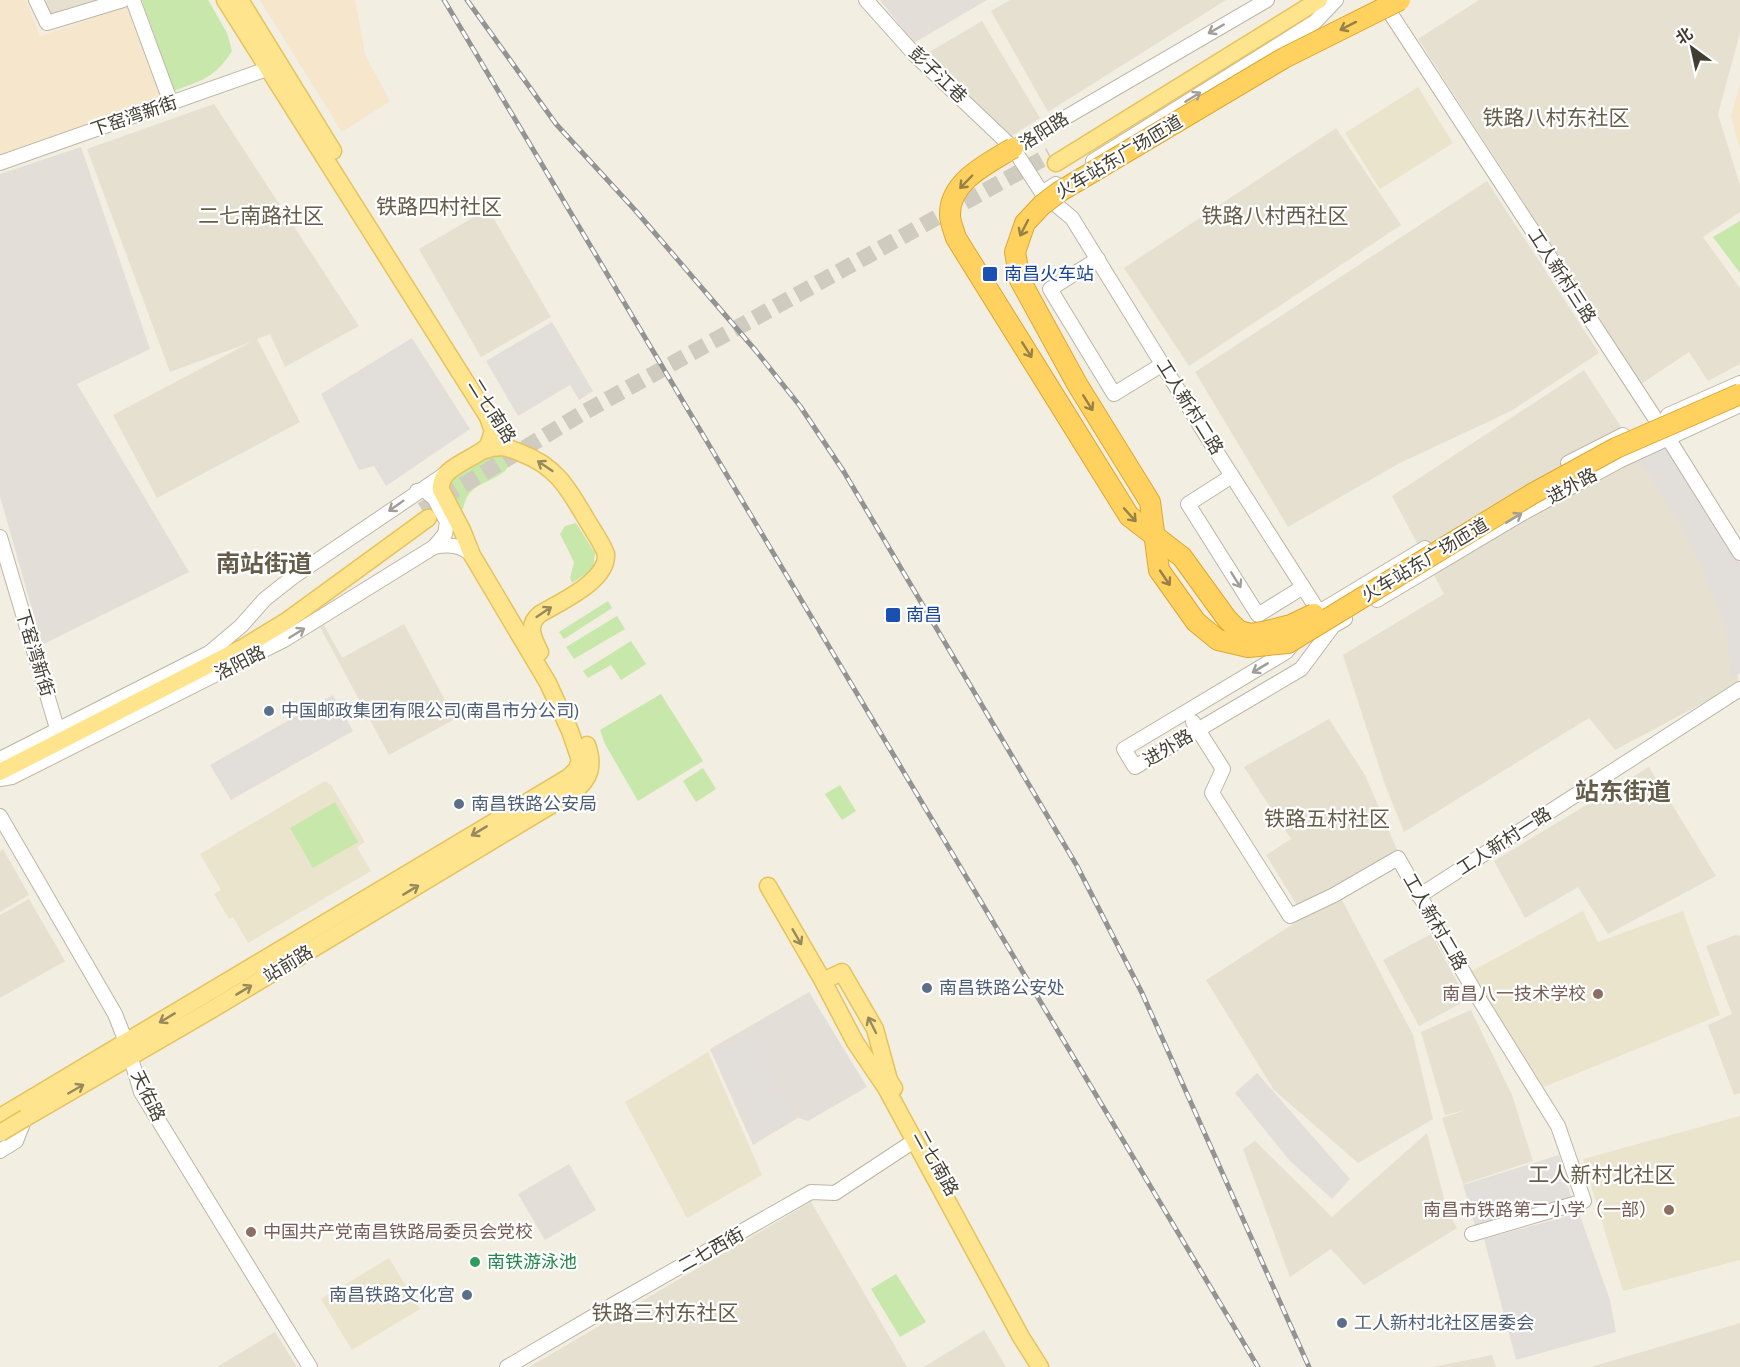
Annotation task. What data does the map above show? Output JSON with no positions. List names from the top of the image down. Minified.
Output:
{"streets":{"highway":["火车站东广场匝道"],"main road":["洛阳路","二七南路","站前路"],"street":["彭子江巷","下窑湾新街","工人新村三路","工人新村二路","进外路","工人新村一路","天佑路","二七西街"]},"crossings":[["彭子江巷","洛阳路"],["下窑湾新街","洛阳路"],["下窑湾新街","二七南路"],["洛阳路","工人新村二路"],["洛阳路","二七南路"],["工人新村三路","进外路"],["工人新村二路","进外路"],["工人新村二路","工人新村一路"],["二七南路","站前路"],["二七南路","二七西街"],["站前路","天佑路"]],"districts":["铁路八村东社区","铁路四村社区","二七南路社区","铁路八村西社区","南站街道","站东街道","铁路五村社区","工人新村北社区","铁路三村东社区"],"places":{"transit":["南昌火车站","南昌"],"other":["中国邮政集团有限公司(南昌市分公司)","南昌铁路公安局","南昌铁路公安处","南昌八一技术学校","南昌市铁路第二小学（一部）","中国共产党南昌铁路局委员会党校","南铁游泳池","南昌铁路文化宫","工人新村北社区居委会"]},"north":"top left"}
